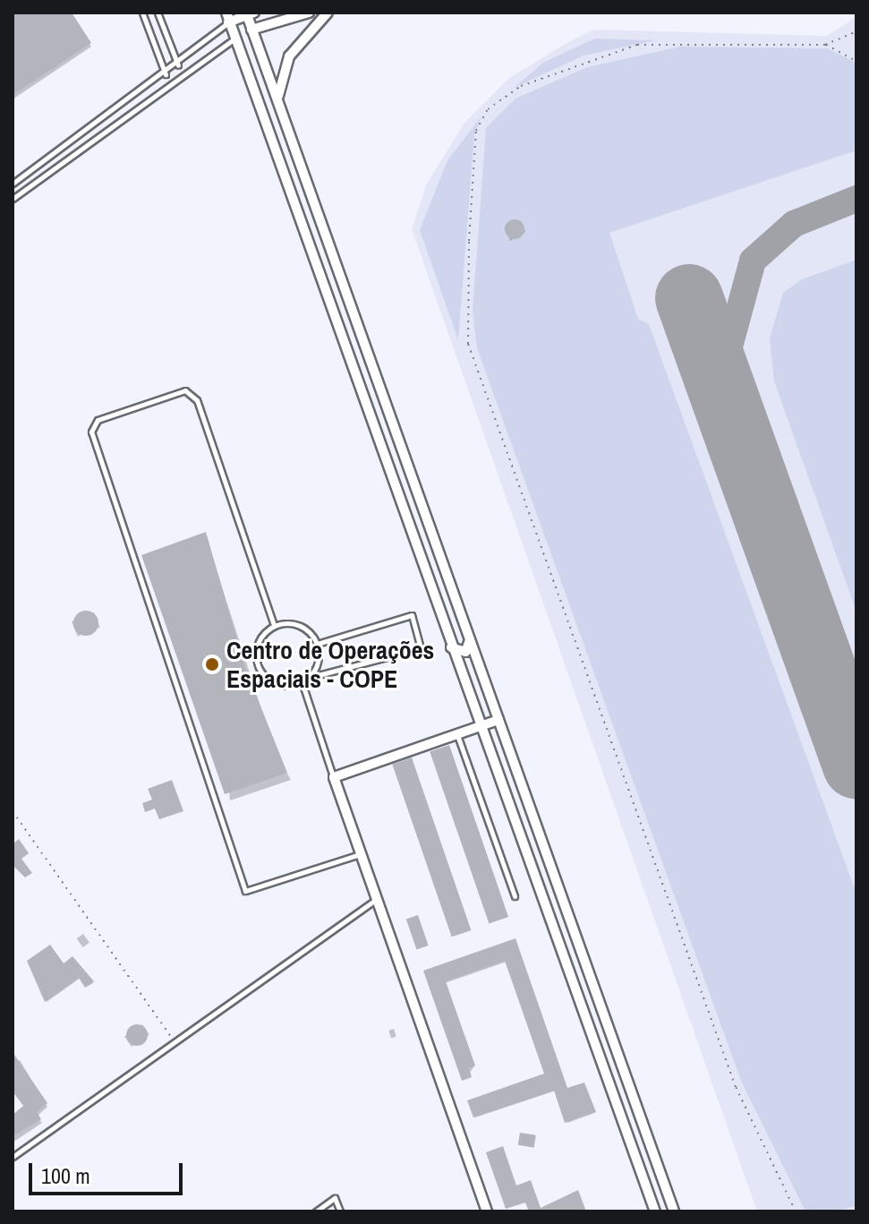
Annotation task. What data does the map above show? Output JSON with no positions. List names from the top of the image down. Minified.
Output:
{"places":["Centro de Operações Espaciais - COPE"],"scale_bar":"100 m"}
